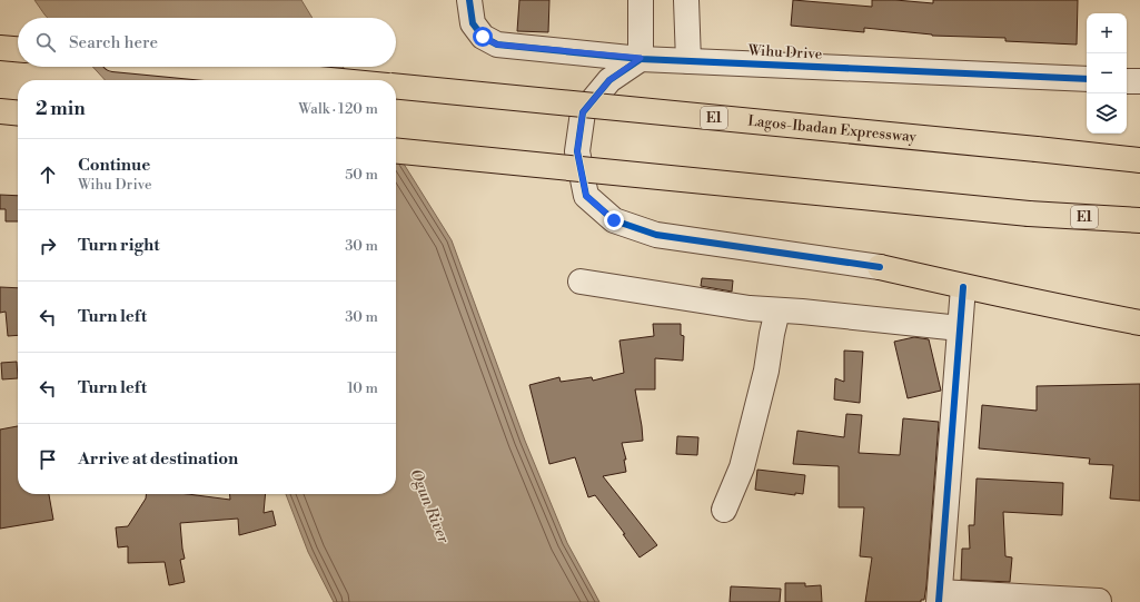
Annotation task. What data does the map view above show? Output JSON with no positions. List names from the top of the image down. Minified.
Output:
{"streets":{"main road":["E1","Lagos-Ibadan Expressway"],"street":["Wihu Drive"]},"water":["Ogun River"],"page":{"map_buttons":["+","−"],"search":"Search here","heading":["2 min","Walk · 120 m"],"list":[["Continue","Wihu Drive","50 m"],["Turn right","30 m"],["Turn left","30 m"],["Turn left","10 m"],"Arrive at destination"]}}
